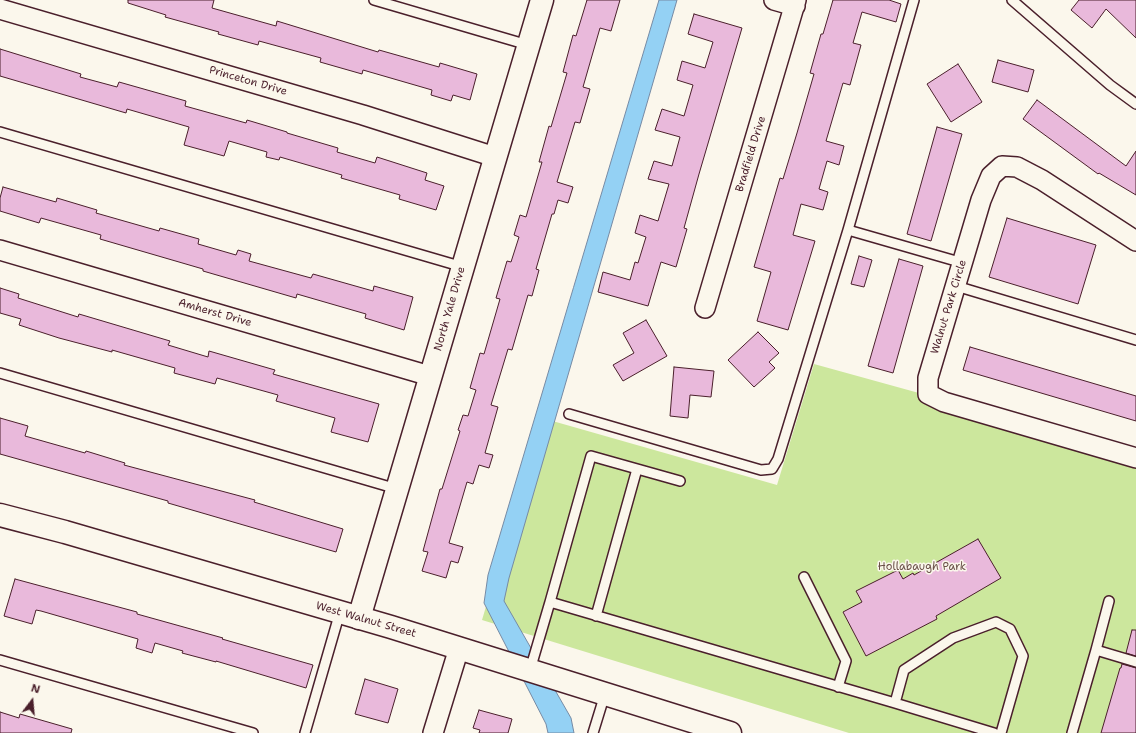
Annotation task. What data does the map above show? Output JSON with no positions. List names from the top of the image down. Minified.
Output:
{"streets":{"main road":["North Yale Drive","West Walnut Street"],"street":["Princeton Drive","Bradfield Drive","Walnut Park Circle","Amherst Drive"]},"crossings":[["Princeton Drive","North Yale Drive"],["North Yale Drive","Amherst Drive"],["North Yale Drive","West Walnut Street"]],"parks":["Hollabaugh Park"],"north":"top"}
